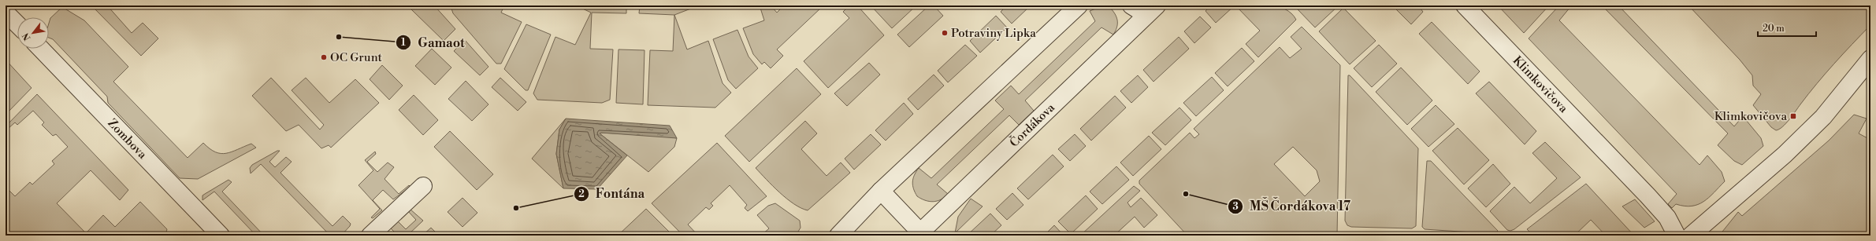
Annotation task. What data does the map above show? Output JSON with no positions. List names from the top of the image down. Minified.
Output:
{"streets":{"street":["Klimkovičova","Čordákova","Zombova"]},"places":{"other":["Potraviny Lipka","Gamaot","OC Grunt","MŠ Čordákova 17","Fontána"],"transit":["Klimkovičova"]},"scale_bar":"20 m","north":"bottom left"}
